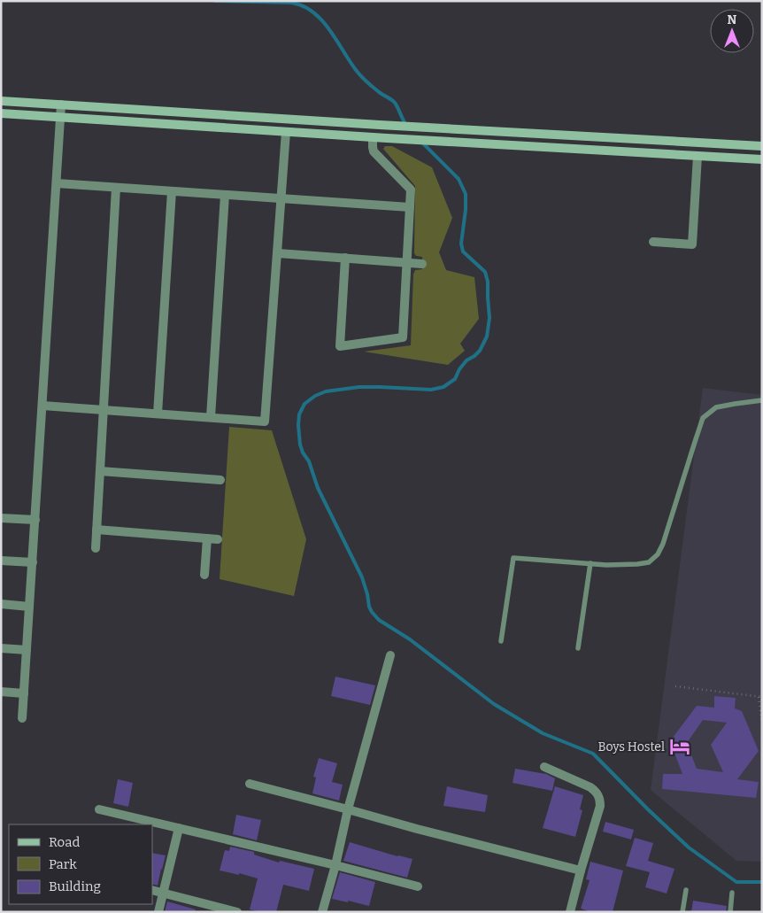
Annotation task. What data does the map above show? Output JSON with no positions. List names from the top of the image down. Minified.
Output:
{"places":{"hotel":["Boys Hostel"]},"legend":["Road","Park","Building"],"north":"top"}
